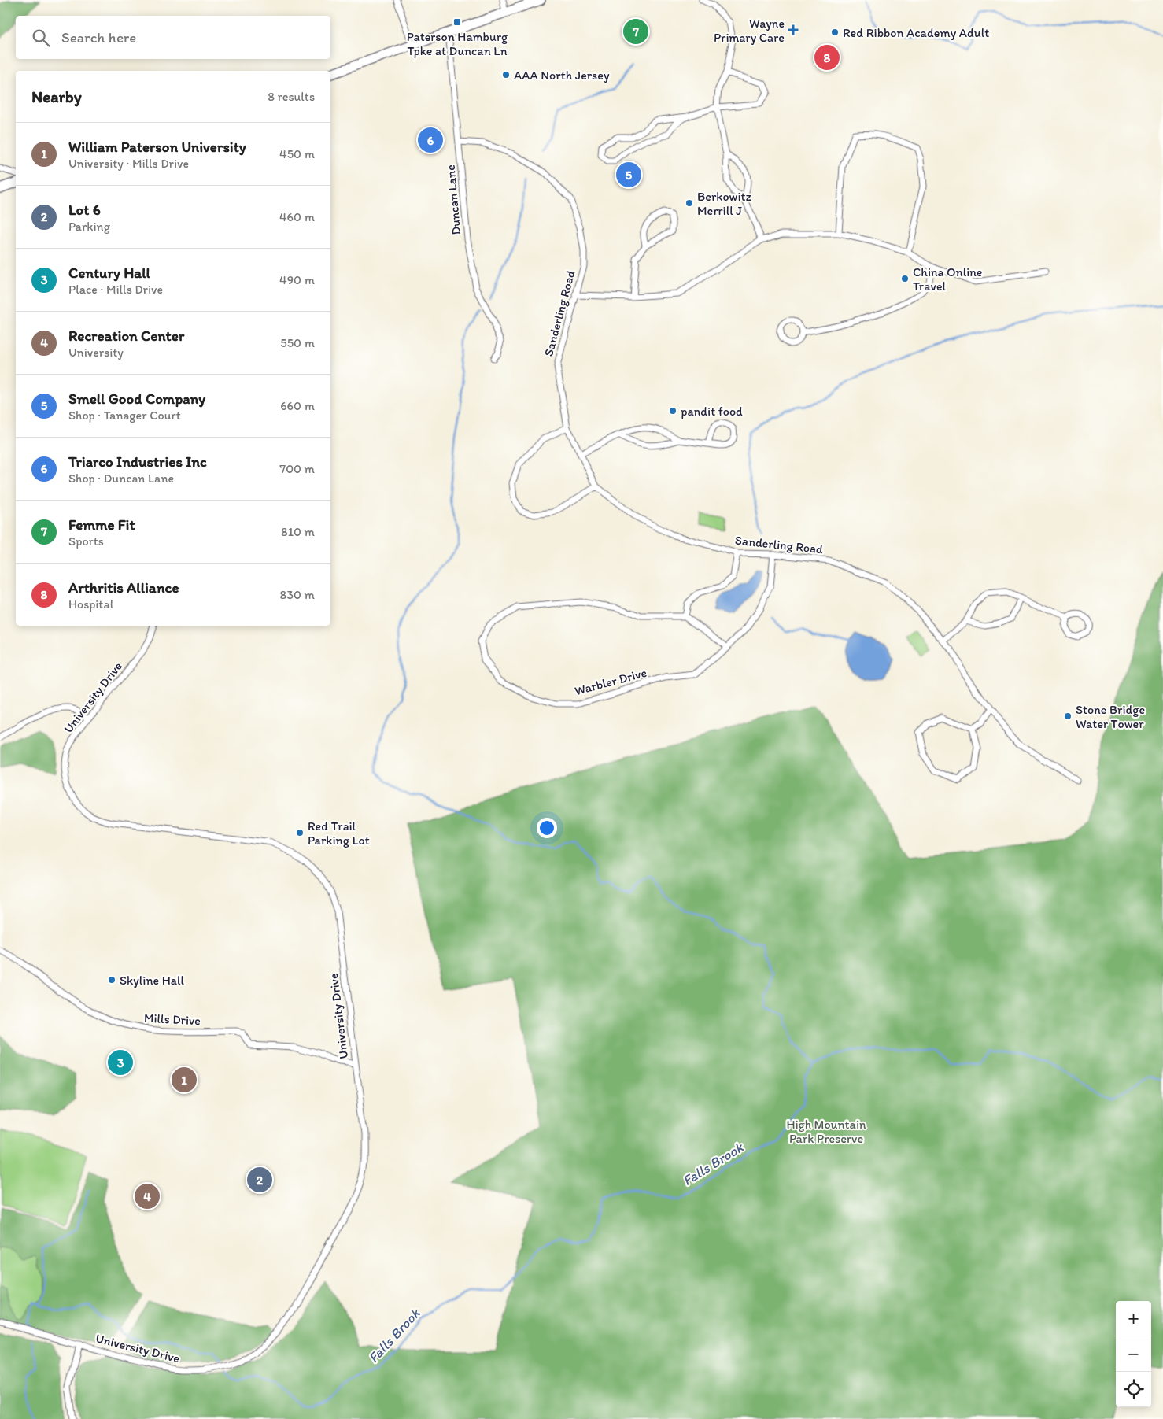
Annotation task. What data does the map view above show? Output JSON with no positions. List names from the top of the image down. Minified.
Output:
{"streets":{"street":["Duncan Lane","Sanderling Road","Warbler Drive","University Drive","Mills Drive"]},"crossings":[["Duncan Lane","Sanderling Road"],["Sanderling Road","Warbler Drive"],["University Drive","Mills Drive"]],"water":["Falls Brook"],"parks":["High Mountain Park Preserve"],"places":{"transit":["Paterson Hamburg Tpke at Duncan Ln"],"health":["Wayne Primary Care"],"other":["Red Ribbon Academy Adult","AAA North Jersey","Berkowitz Merrill J","China Online Travel","pandit food","Stone Bridge Water Tower","Red Trail Parking Lot","Skyline Hall"]},"page":{"search":"Search here","pins":["7","8","6","5","3","1","2","4"],"heading":["Nearby","8 results"],"list":[{"mark":"1","name":"William Paterson University","note":"University · Mills Drive","value":"450 m"},{"mark":"2","name":"Lot 6","note":"Parking","value":"460 m"},{"mark":"3","name":"Century Hall","note":"Place · Mills Drive","value":"490 m"},{"mark":"4","name":"Recreation Center","note":"University","value":"550 m"},{"mark":"5","name":"Smell Good Company","note":"Shop · Tanager Court","value":"660 m"},{"mark":"6","name":"Triarco Industries Inc","note":"Shop · Duncan Lane","value":"700 m"},{"mark":"7","name":"Femme Fit","note":"Sports","value":"810 m"},{"mark":"8","name":"Arthritis Alliance","note":"Hospital","value":"830 m"}],"map_buttons":["+","−"]}}
